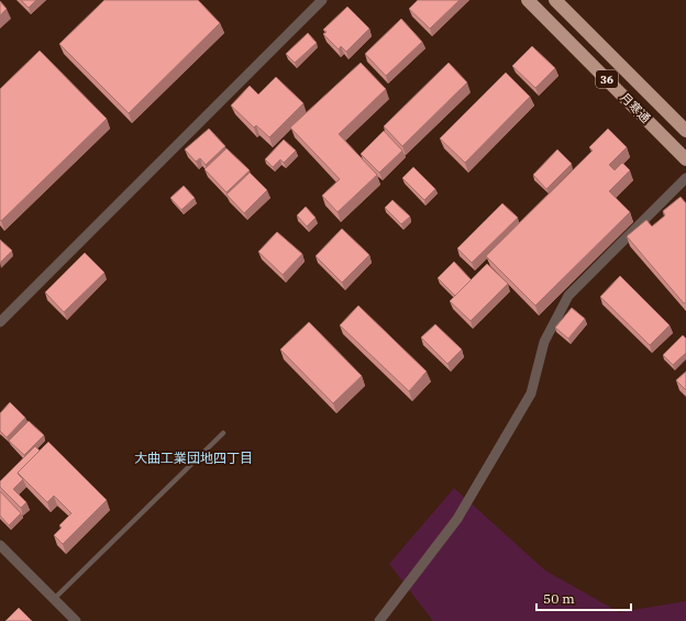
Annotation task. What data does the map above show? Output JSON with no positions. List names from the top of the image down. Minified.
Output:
{"streets":{"highway":["36","月寒通"]},"districts":["大曲工業団地四丁目"],"scale_bar":"50 m"}
